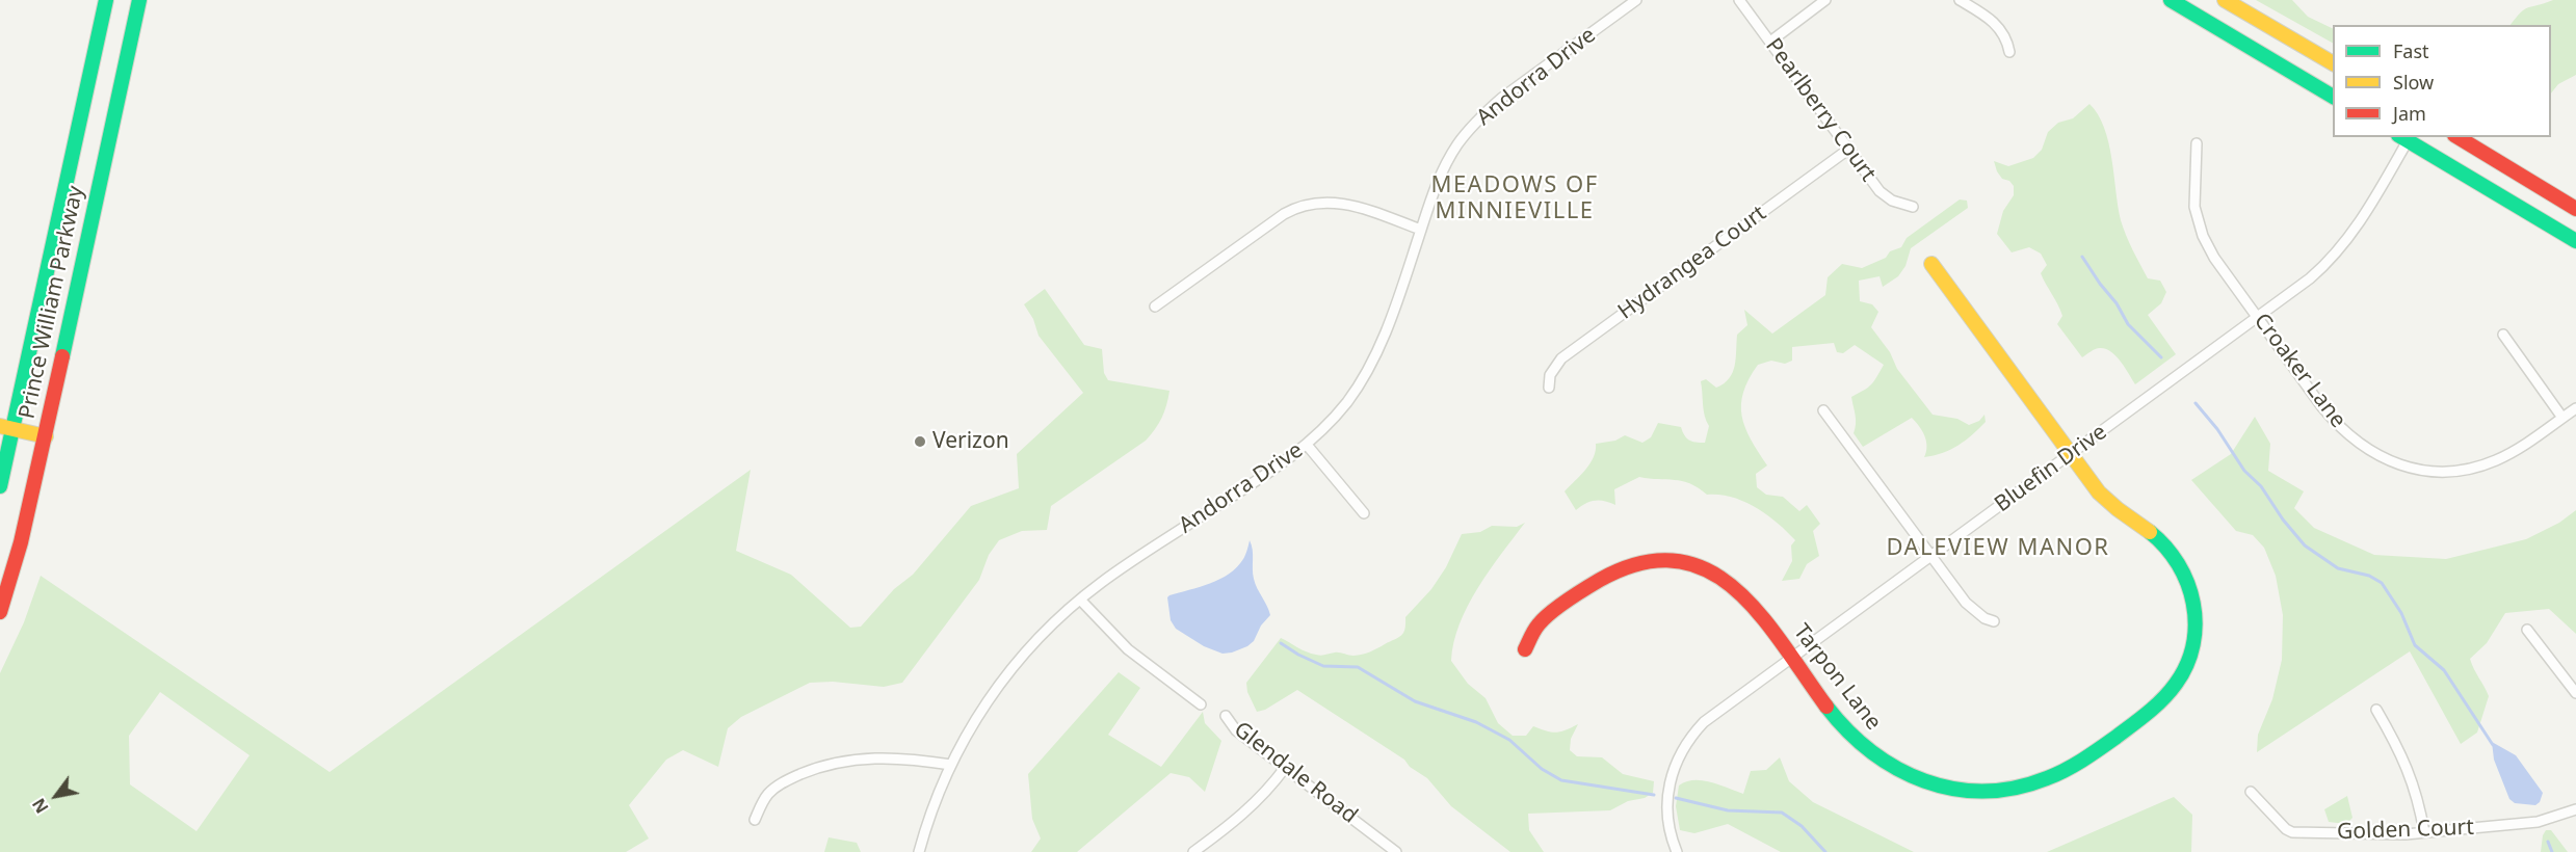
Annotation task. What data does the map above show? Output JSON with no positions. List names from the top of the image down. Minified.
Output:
{"streets":{"main road":["Prince William Parkway","Tarpon Lane"],"street":["Andorra Drive","Pearlberry Court","Hydrangea Court","Croaker Lane","Bluefin Drive","Glendale Road","Golden Court"]},"crossings":[["Pearlberry Court","Hydrangea Court"],["Croaker Lane","Bluefin Drive"],["Bluefin Drive","Tarpon Lane"]],"districts":["MEADOWS OF MINNIEVILLE","DALEVIEW MANOR"],"places":["Verizon"],"legend":["Fast","Slow","Jam"],"north":"bottom left"}
